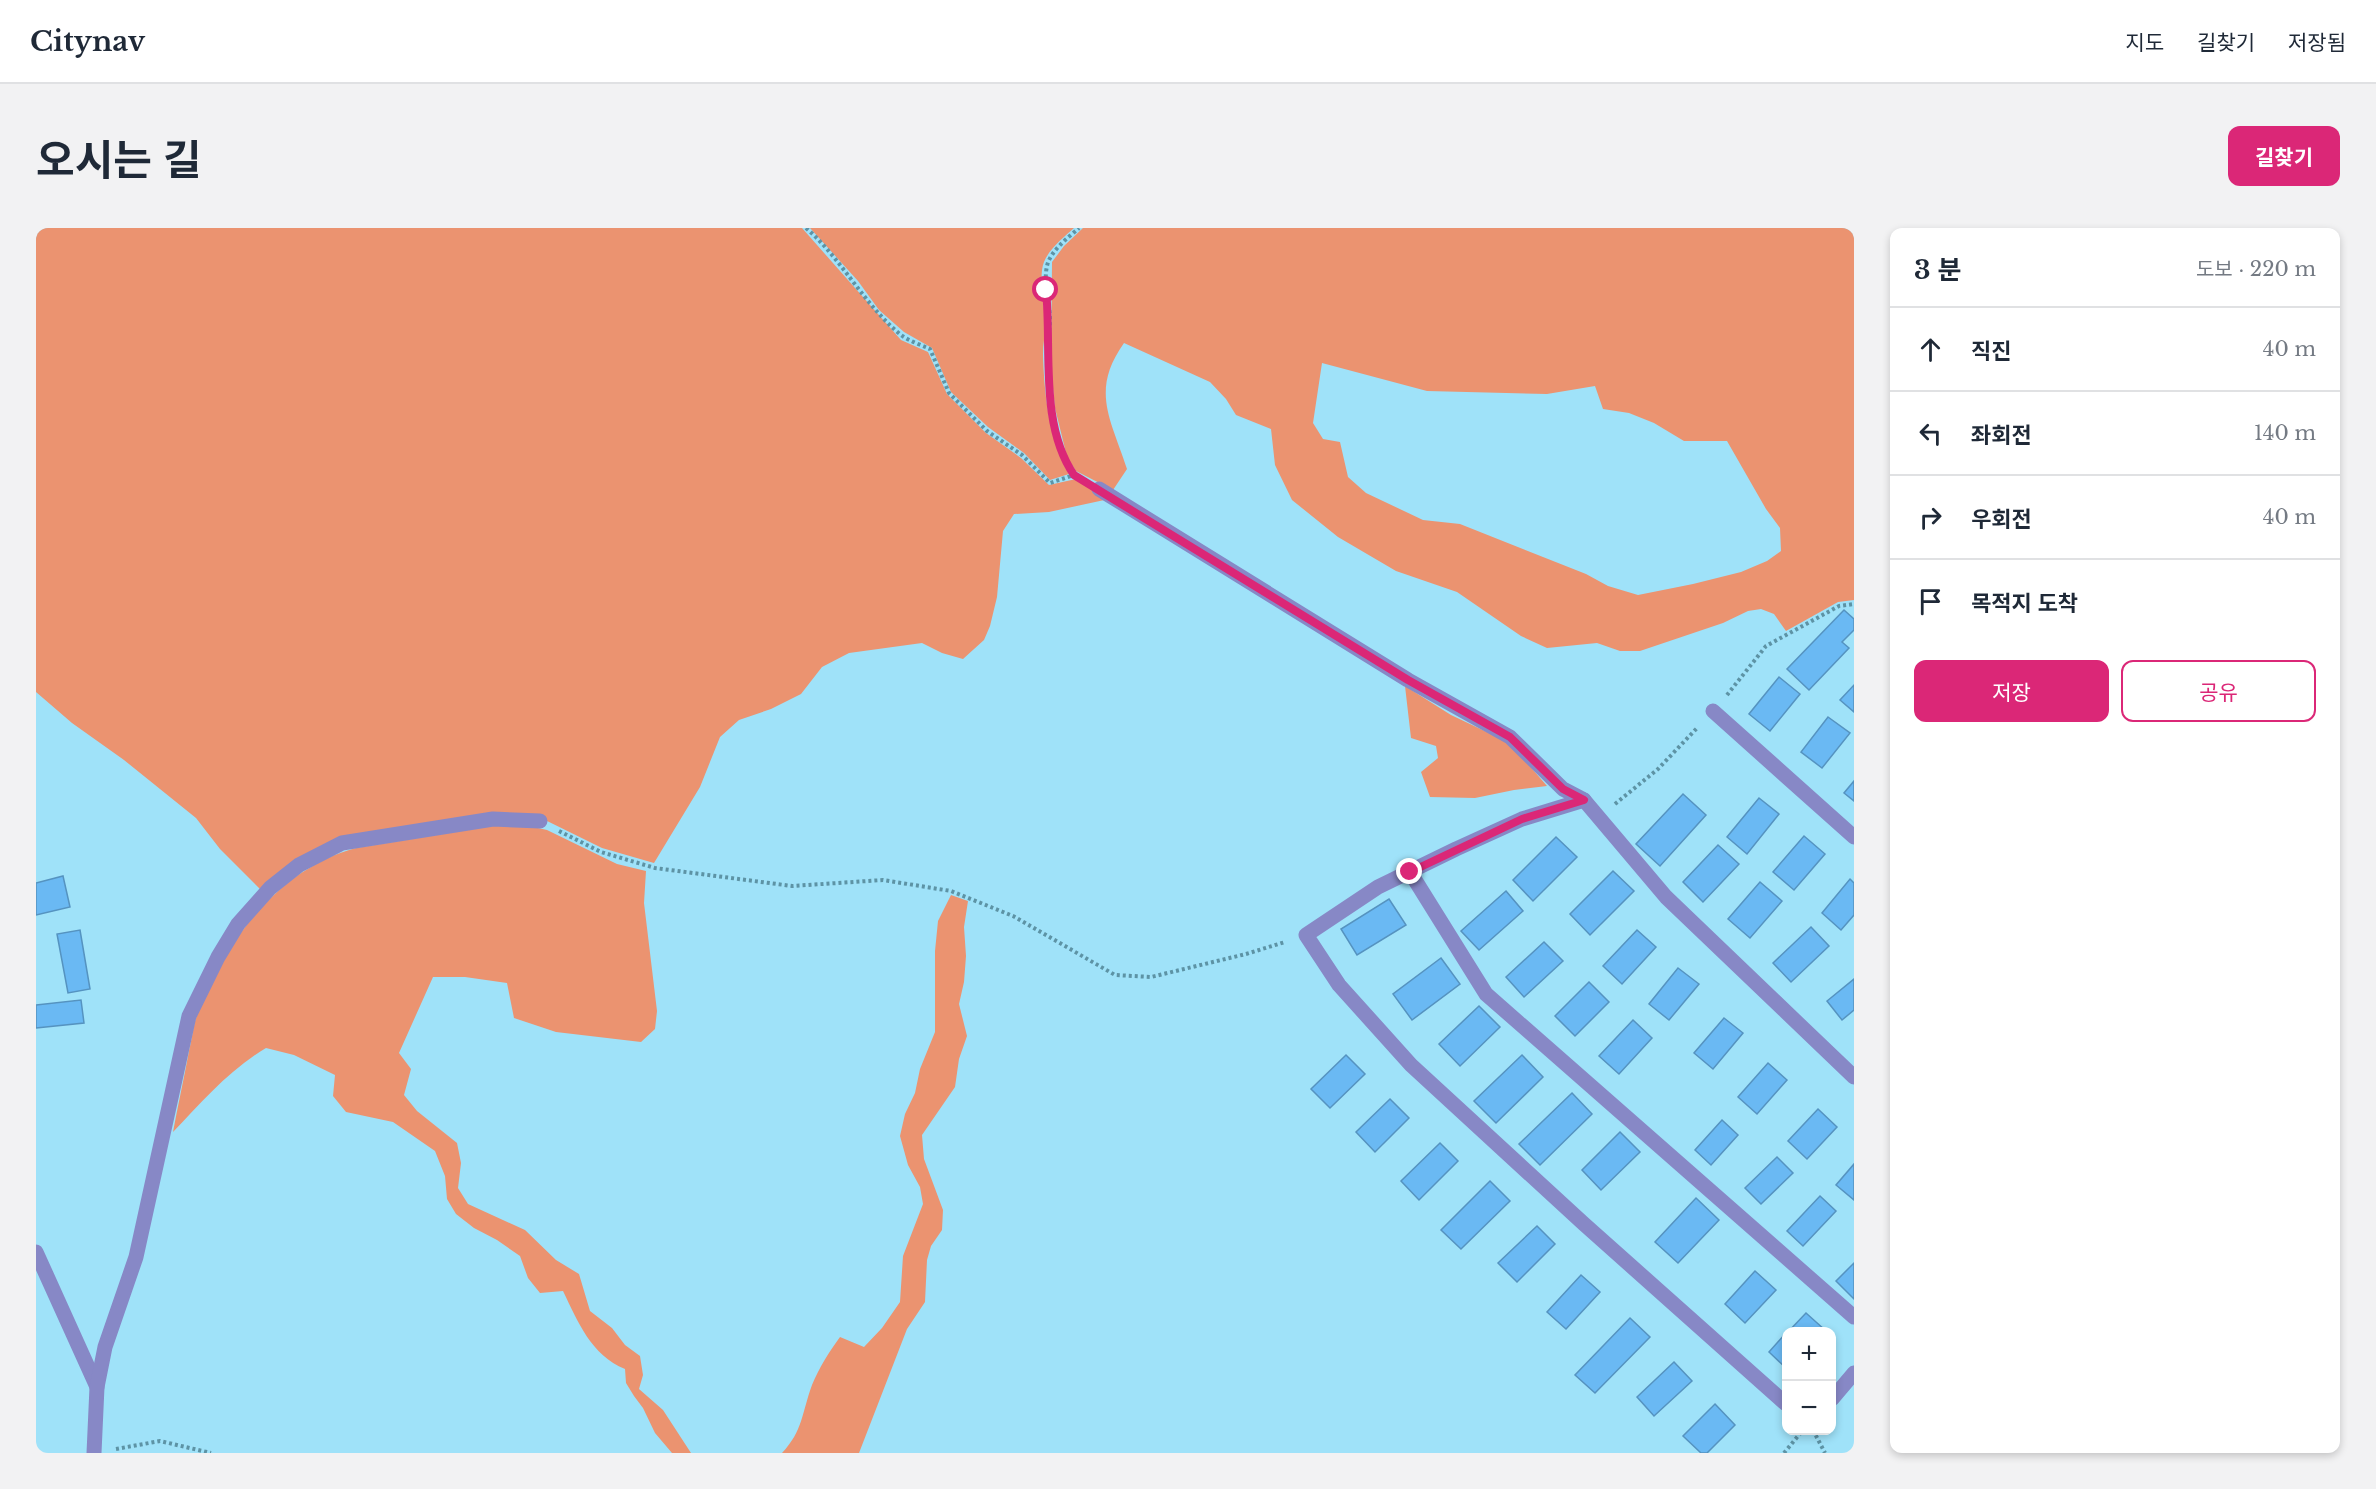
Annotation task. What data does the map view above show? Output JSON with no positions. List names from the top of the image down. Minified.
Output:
{"page":{"header":"Citynav","nav":["지도","길찾기","저장됨"],"title":"오시는 길","buttons":["길찾기",["저장","공유"]],"heading":["3 분","도보 · 220 m"],"list":[["직진","40 m"],["좌회전","140 m"],["우회전","40 m"],"목적지 도착"],"map_buttons":["+","−"]}}
